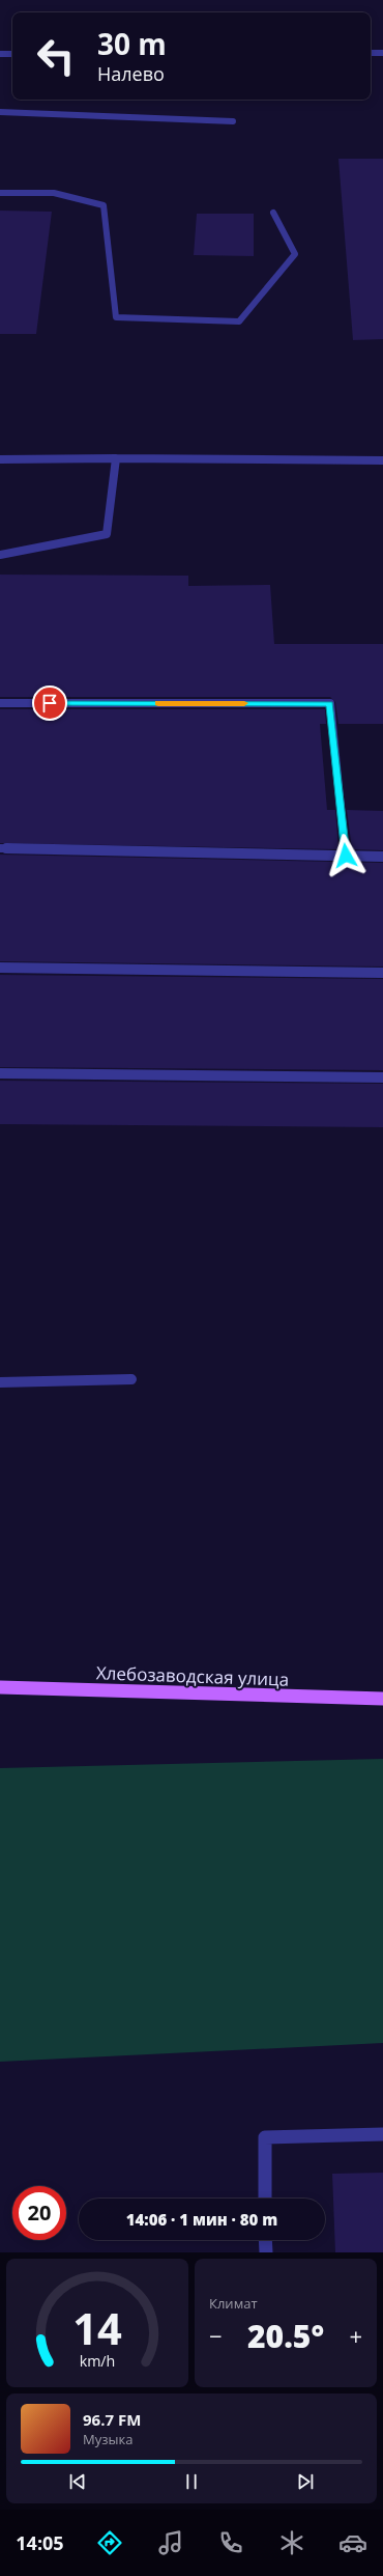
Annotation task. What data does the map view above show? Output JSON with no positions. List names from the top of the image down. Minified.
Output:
{"streets":{"main road":["Хлебозаводская улица"]},"page":{"turn":["30 m","Налево"],"limit":"20","trip":"14:06 · 1 мин · 80 m","tile":"Климат","heat":["−","20.5°","+"],"song":["96.7 FM","Музыка"],"tabs":"14:05","gauge":["14","km/h"]}}
